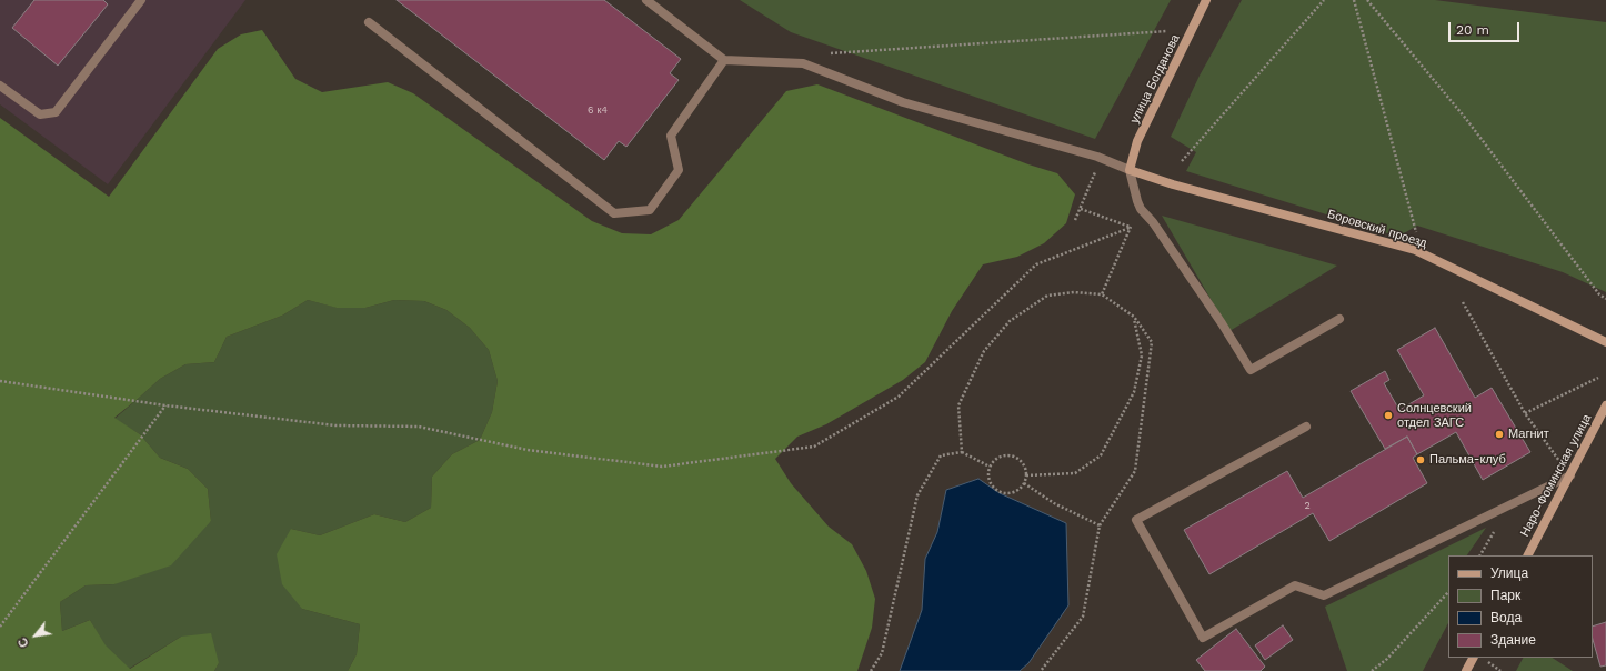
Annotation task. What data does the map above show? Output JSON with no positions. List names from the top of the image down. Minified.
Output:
{"streets":{"street":["улица Богданова","Боровский проезд","Наро-Фоминская улица"]},"crossings":[["улица Богданова","Боровский проезд"]],"places":["Солнцевский отдел ЗАГС","Магнит","Пальма-клуб"],"house_numbers":["6 к4","2"],"legend":["Улица","Парк","Вода","Здание"],"scale_bar":"20 m","north":"bottom left"}
